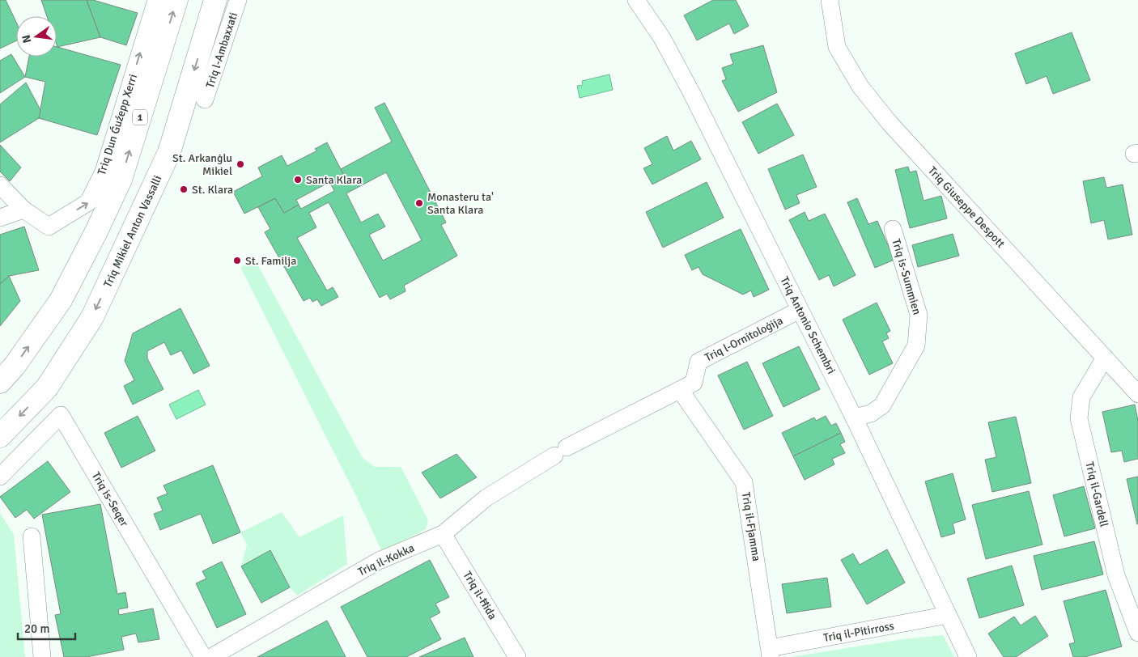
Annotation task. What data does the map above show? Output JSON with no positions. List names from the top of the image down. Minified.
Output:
{"streets":{"highway":["1","Triq Mikiel Anton Vassalli"],"street":["Triq l-Ambaxxati","Triq Dun Ǵuźepp Xerri","Triq Giuseppe Despott","Triq is-Summien","Triq Antonio Schembri","Triq l-Ornitoloġija","Triq il-Gardell","Triq is-Seqer","Triq il-Fjamma","Triq il-Kokka","Triq il-Ħida","Triq il-Pitirross"]},"crossings":[["1","Triq Dun Ǵuźepp Xerri"],["Triq Giuseppe Despott","Triq il-Gardell"],["Triq is-Summien","Triq Antonio Schembri"],["Triq Antonio Schembri","Triq l-Ornitoloġija"],["Triq Antonio Schembri","Triq il-Pitirross"],["Triq l-Ornitoloġija","Triq il-Fjamma"],["Triq l-Ornitoloġija","Triq il-Kokka"],["Triq il-Fjamma","Triq il-Kokka"],["Triq il-Fjamma","Triq il-Pitirross"],["Triq il-Kokka","Triq il-Ħida"]],"one_way":["Triq Dun Ǵuźepp Xerri"],"places":["St. Arkanġlu Mikiel","Santa Klara","St. Klara","Monasteru ta' Santa Klara","St. Familja"],"scale_bar":"20 m","north":"left"}
